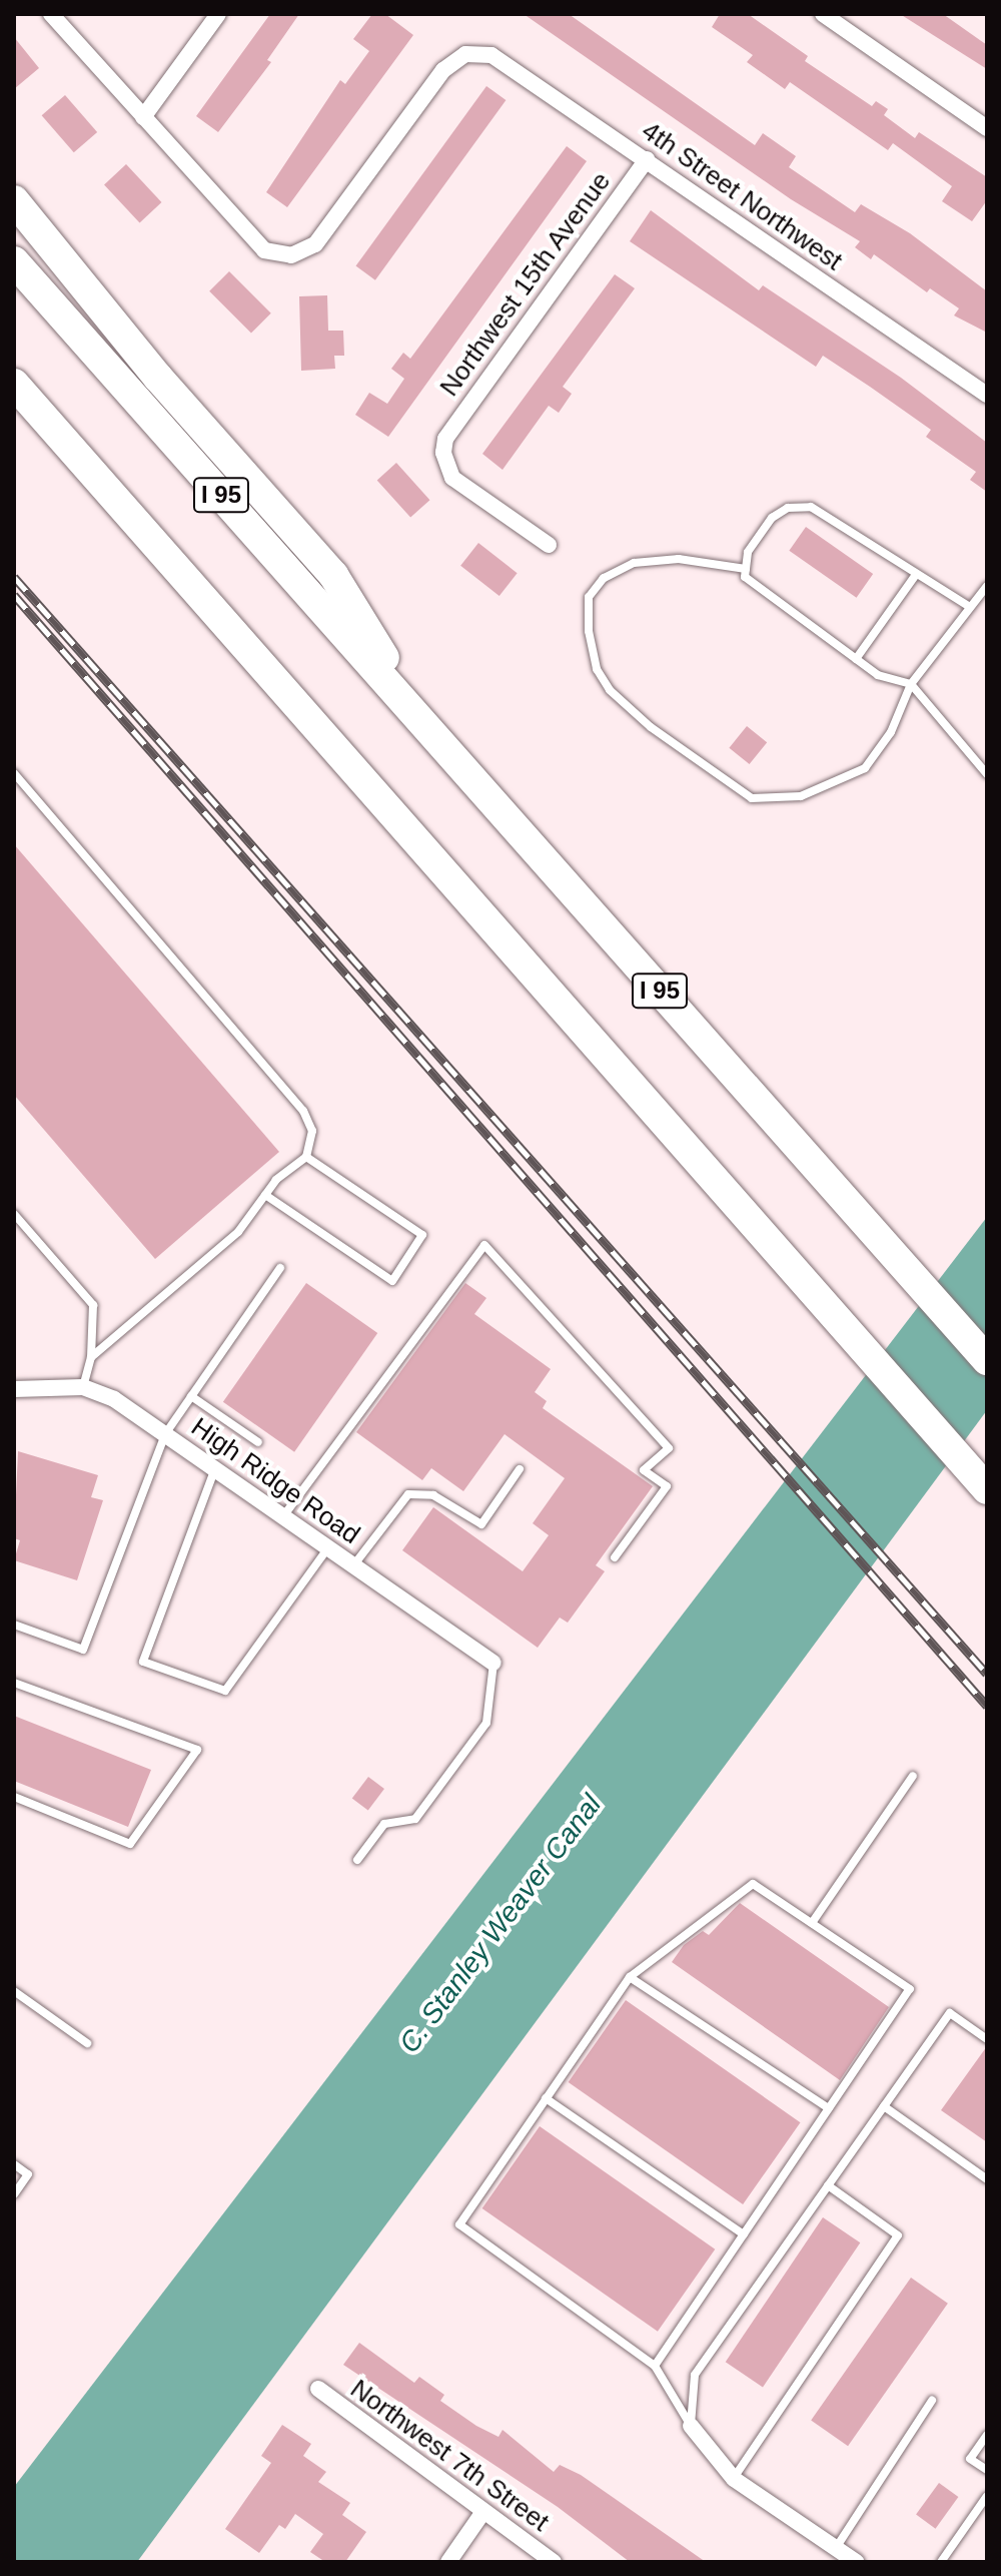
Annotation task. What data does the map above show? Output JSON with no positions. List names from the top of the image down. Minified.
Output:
{"streets":{"highway":["I 95"],"street":["4th Street Northwest","Northwest 15th Avenue","High Ridge Road","Northwest 7th Street"]},"crossings":[["4th Street Northwest","Northwest 15th Avenue"]],"water":["C. Stanley Weaver Canal"]}
